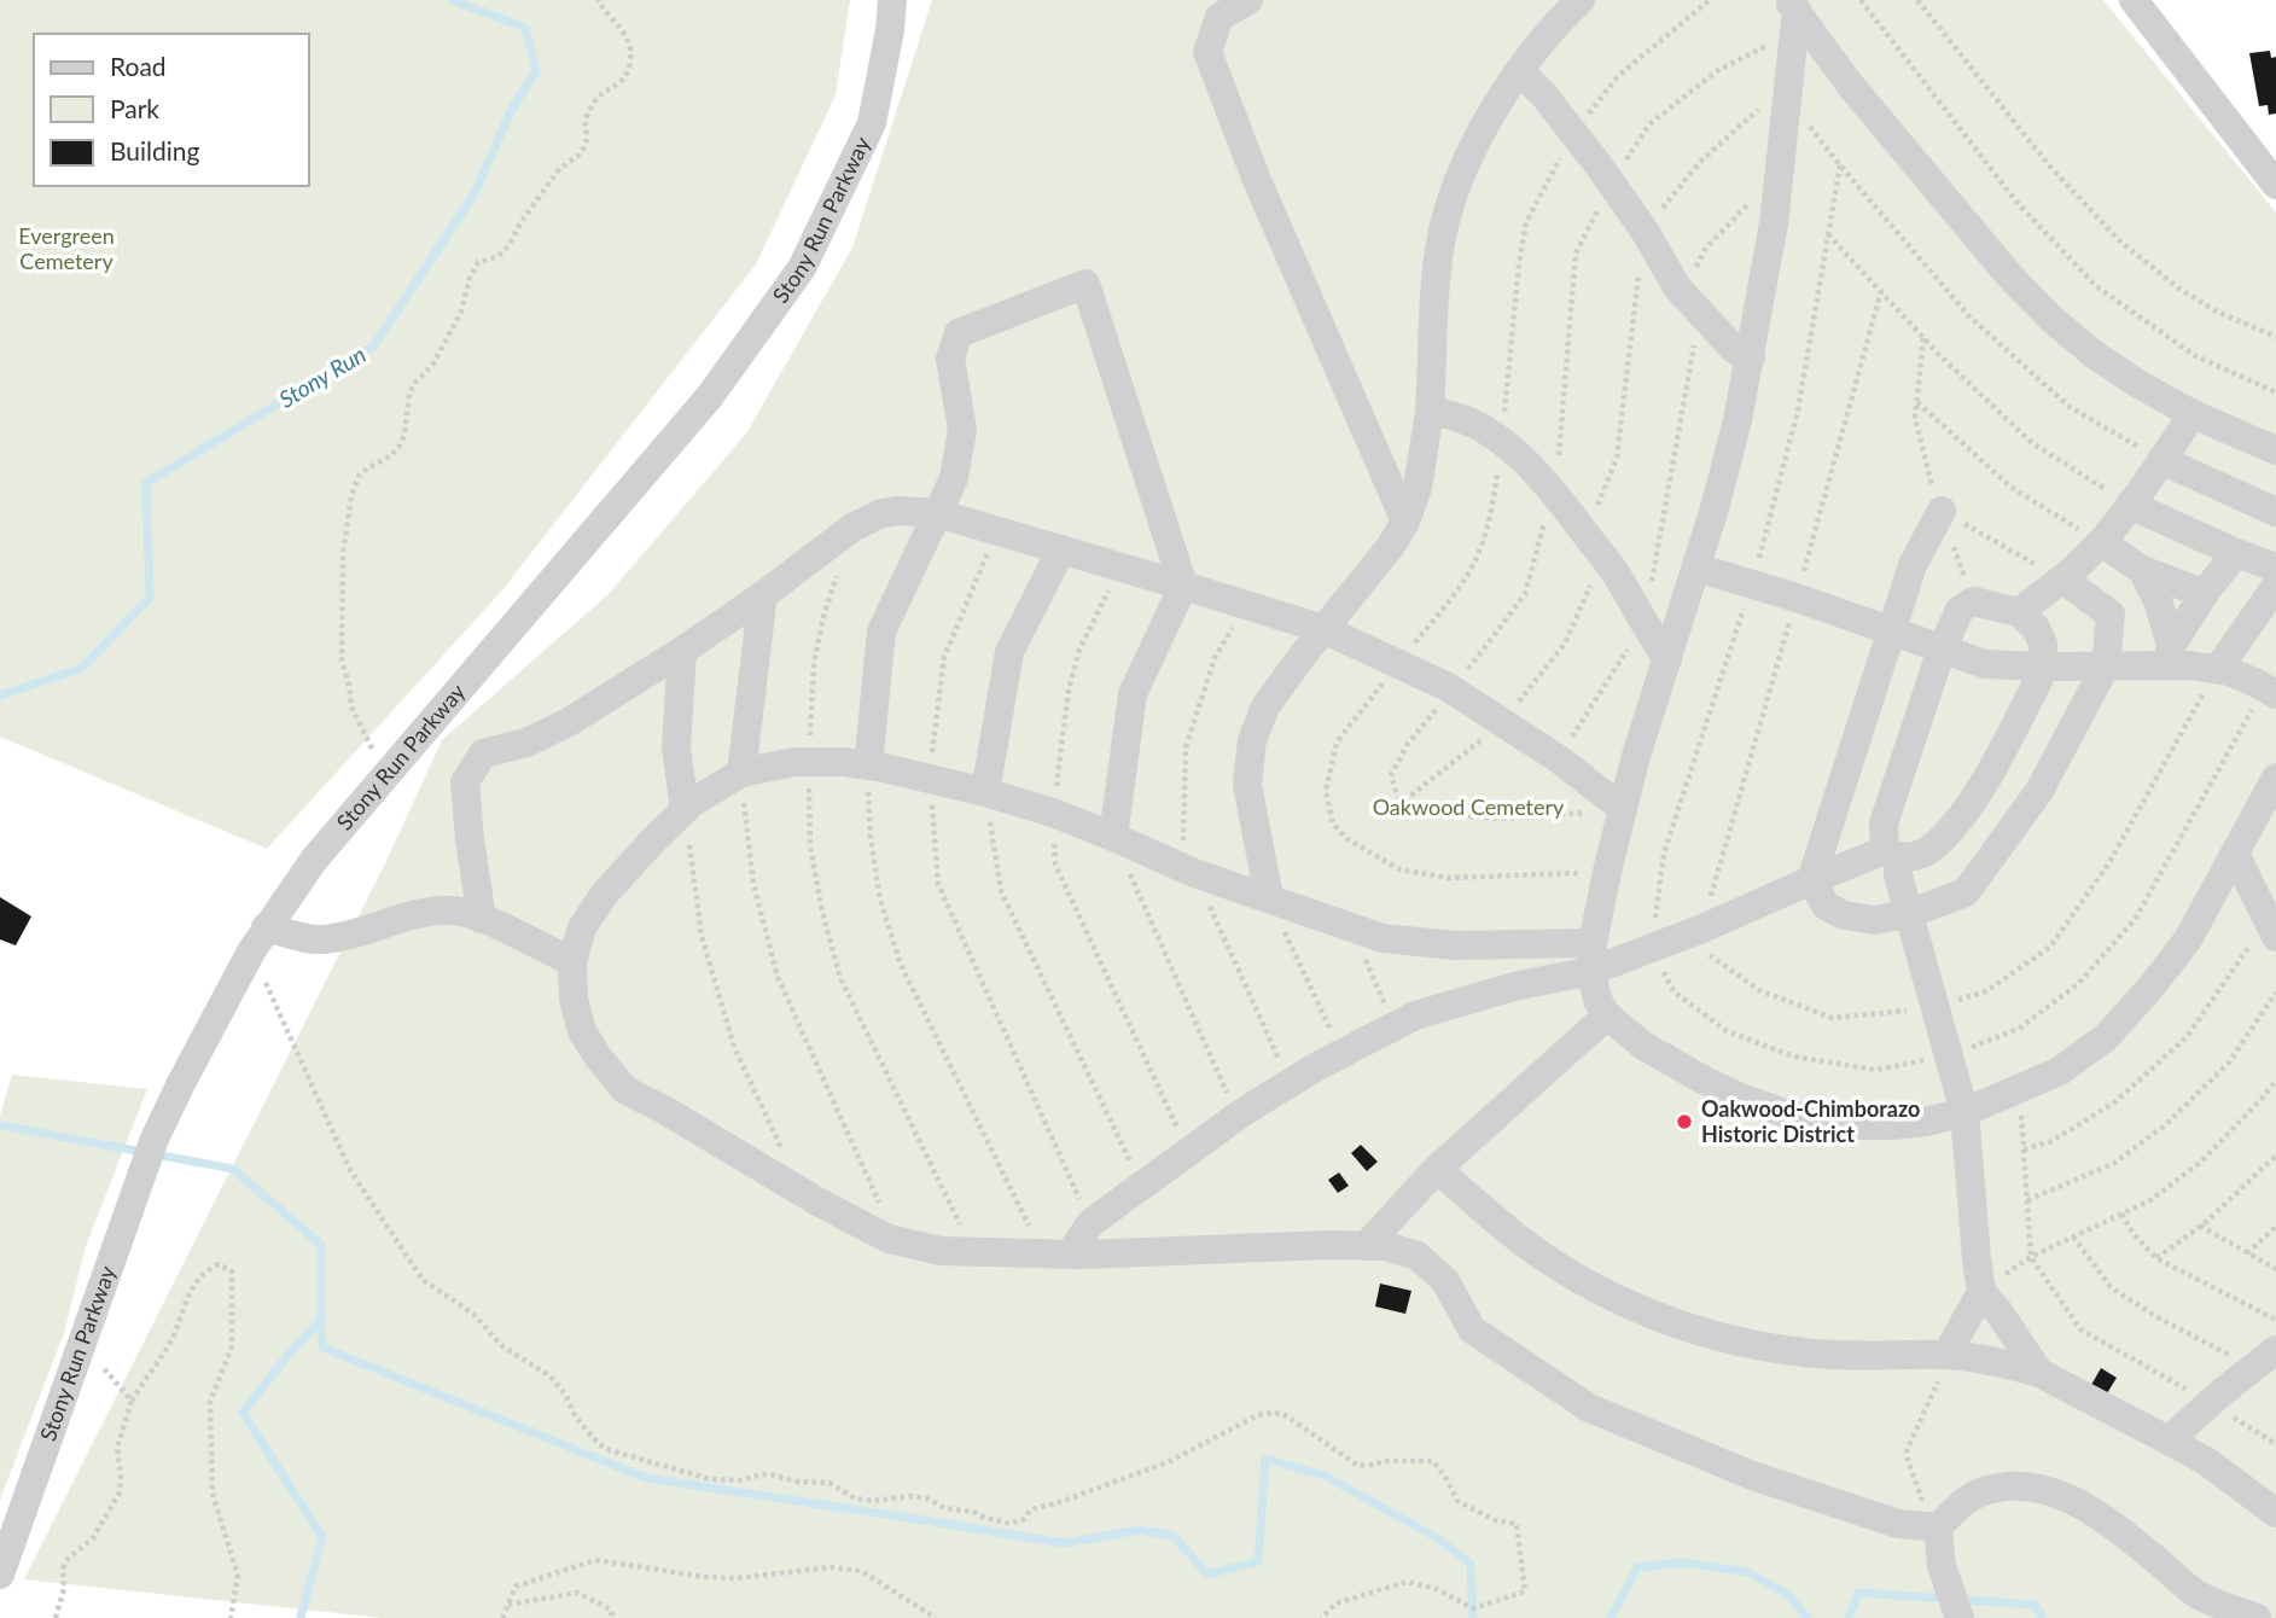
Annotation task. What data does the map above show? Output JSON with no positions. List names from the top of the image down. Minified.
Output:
{"streets":{"street":["Stony Run Parkway"]},"water":["Stony Run"],"parks":["Evergreen Cemetery","Oakwood Cemetery"],"places":["Oakwood-Chimborazo Historic District"],"legend":["Road","Park","Building"]}
